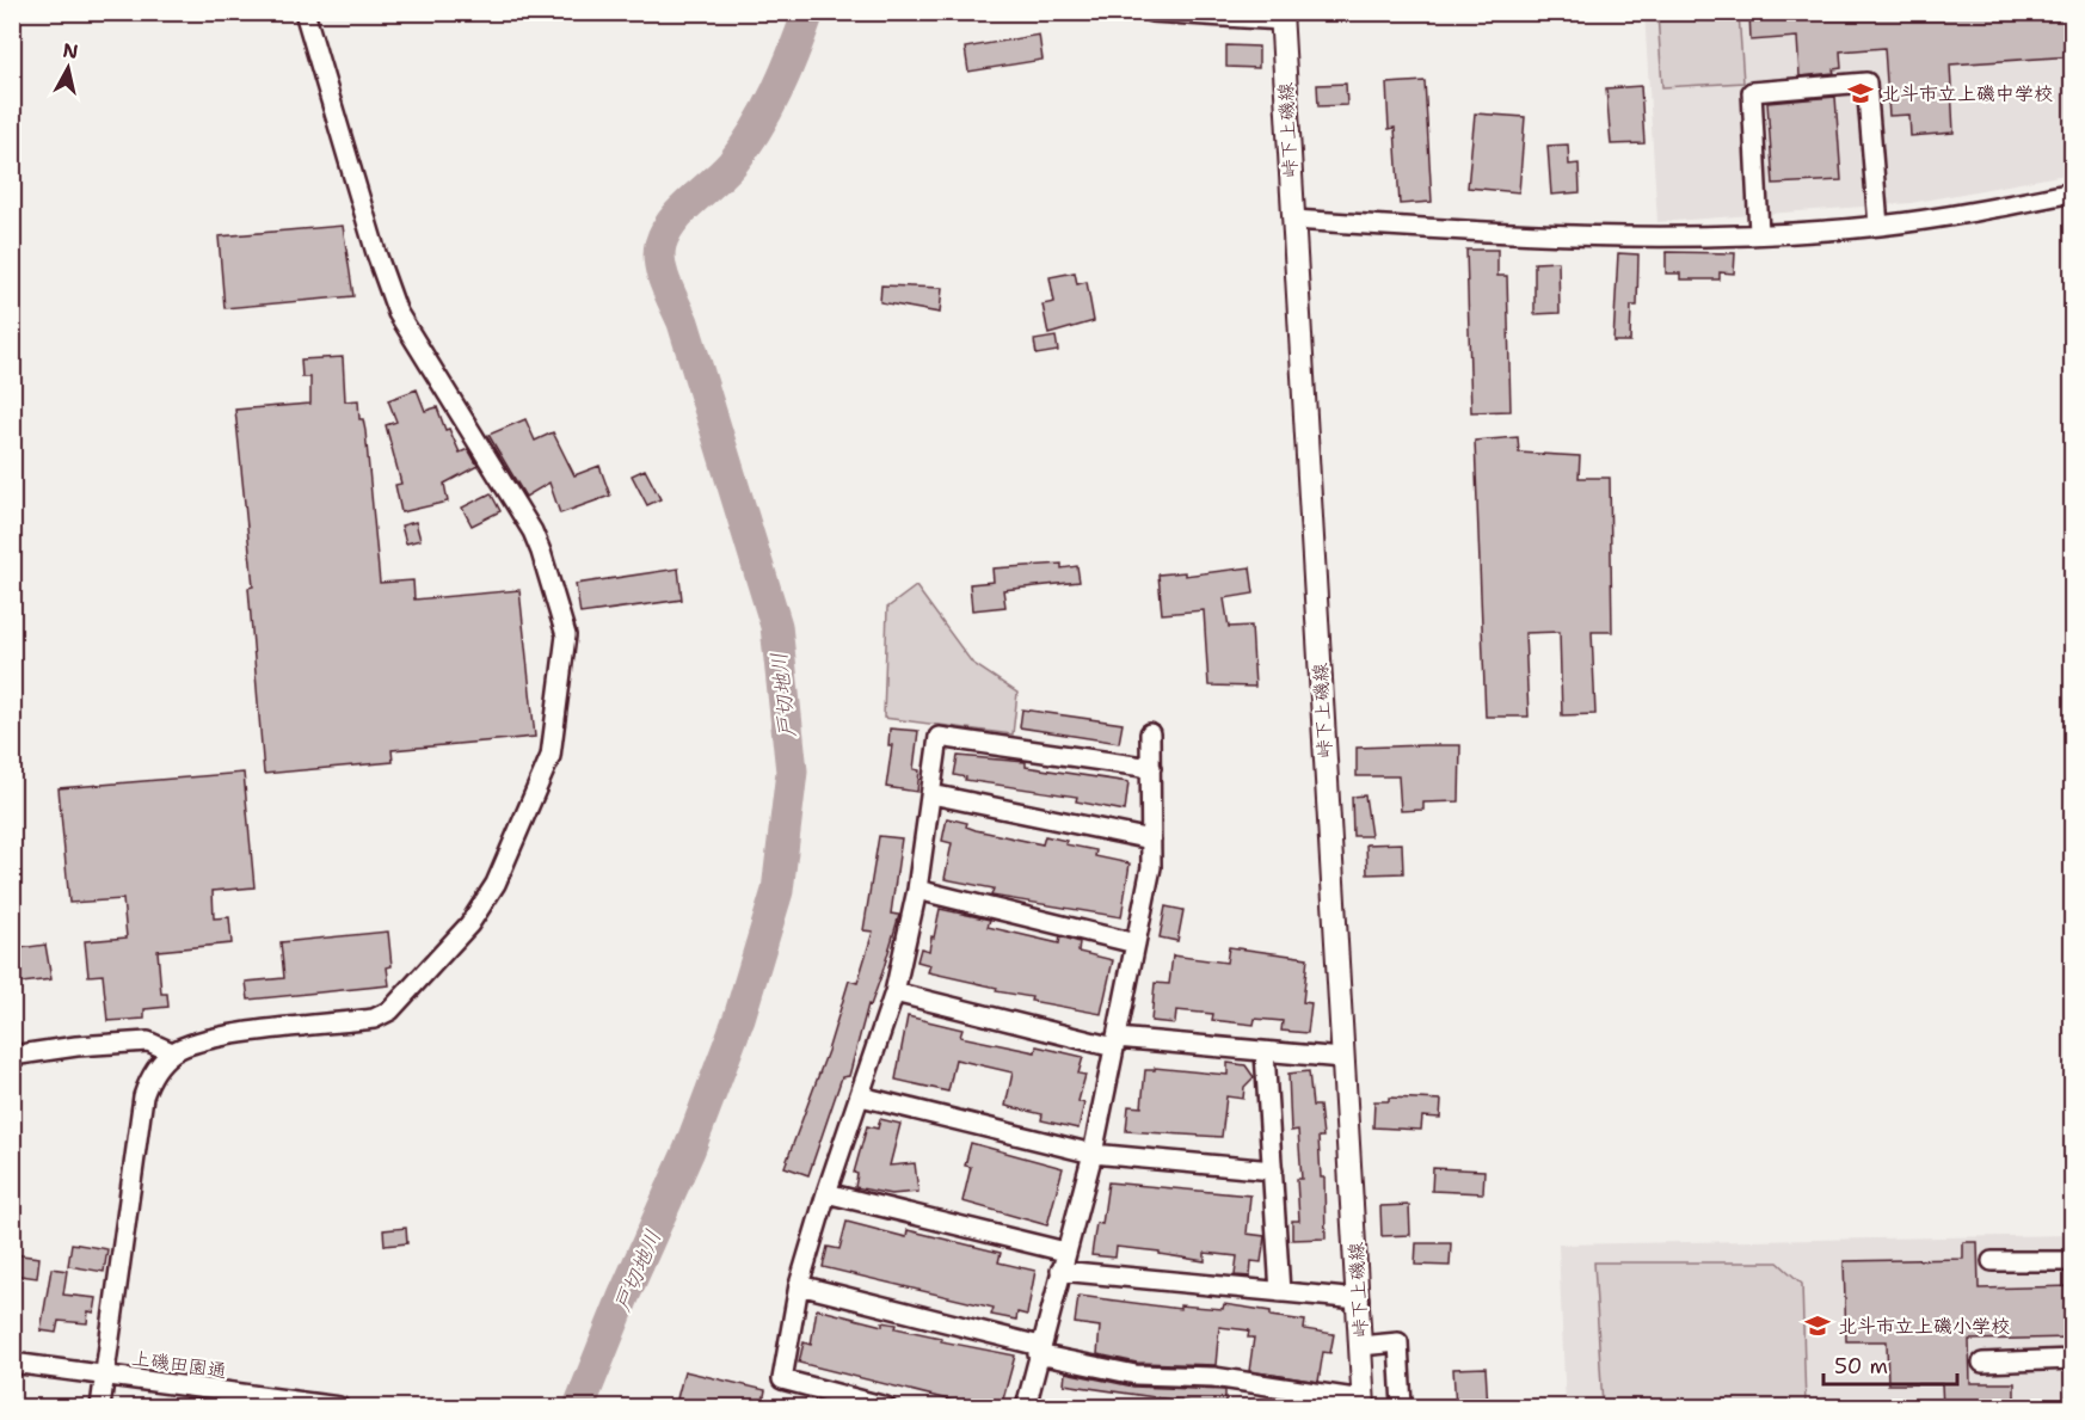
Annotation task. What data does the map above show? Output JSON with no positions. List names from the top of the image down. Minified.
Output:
{"streets":{"main road":["峠下上磯線"],"street":["上磯田園通"]},"water":["戸切地川"],"places":{"school or university":["北斗市立上磯中学校","北斗市立上磯小学校"]},"scale_bar":"50 m","north":"top"}
